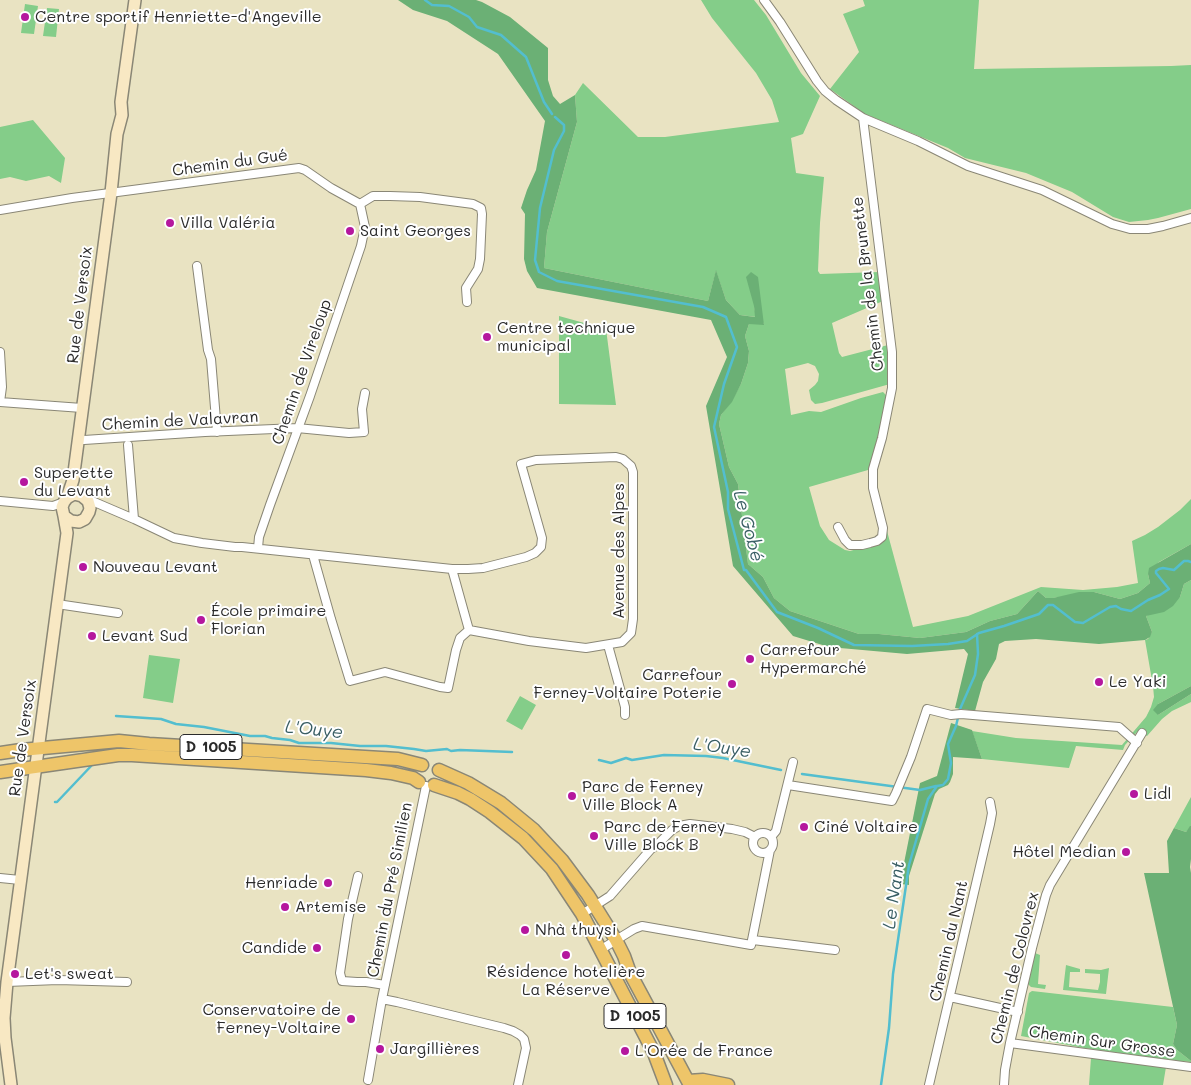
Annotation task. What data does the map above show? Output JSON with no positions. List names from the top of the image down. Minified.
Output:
{"streets":{"main road":["Rue de Versoix","D 1005"],"street":["Chemin du Gué","Chemin de la Brunette","Chemin de Vireloup","Chemin de Valavran","Avenue des Alpes","Chemin du Pré Similien","Chemin du Nant","Chemin de Colovrex","Chemin Sur Grosse"]},"crossings":[["Chemin du Gué","Rue de Versoix"],["Chemin du Gué","Chemin de Vireloup"],["Rue de Versoix","Chemin de Valavran"],["Rue de Versoix","Avenue des Alpes"],["Rue de Versoix","D 1005"],["Chemin de Vireloup","Chemin de Valavran"],["Chemin de Vireloup","Avenue des Alpes"],["D 1005","Chemin du Pré Similien"],["Chemin de Colovrex","Chemin Sur Grosse"]],"water":["Le Gobé","L'Ouye","Le Nant"],"places":["Centre sportif Henriette-d'Angeville","Villa Valéria","Saint Georges","Centre technique municipal","Superette du Levant","Nouveau Levant","École primaire Florian","Levant Sud","Carrefour Hypermarché","Le Yaki","Carrefour Ferney-Voltaire Poterie","Lidl","Parc de Ferney Ville Block A","Ciné Voltaire","Parc de Ferney Ville Block B","Hôtel Median","Henriade","Artemise","Nhà thuysi","Candide","Résidence hotelière La Réserve","Let's sweat","Conservatoire de Ferney-Voltaire","Jargillières","L'Orée de France"]}
